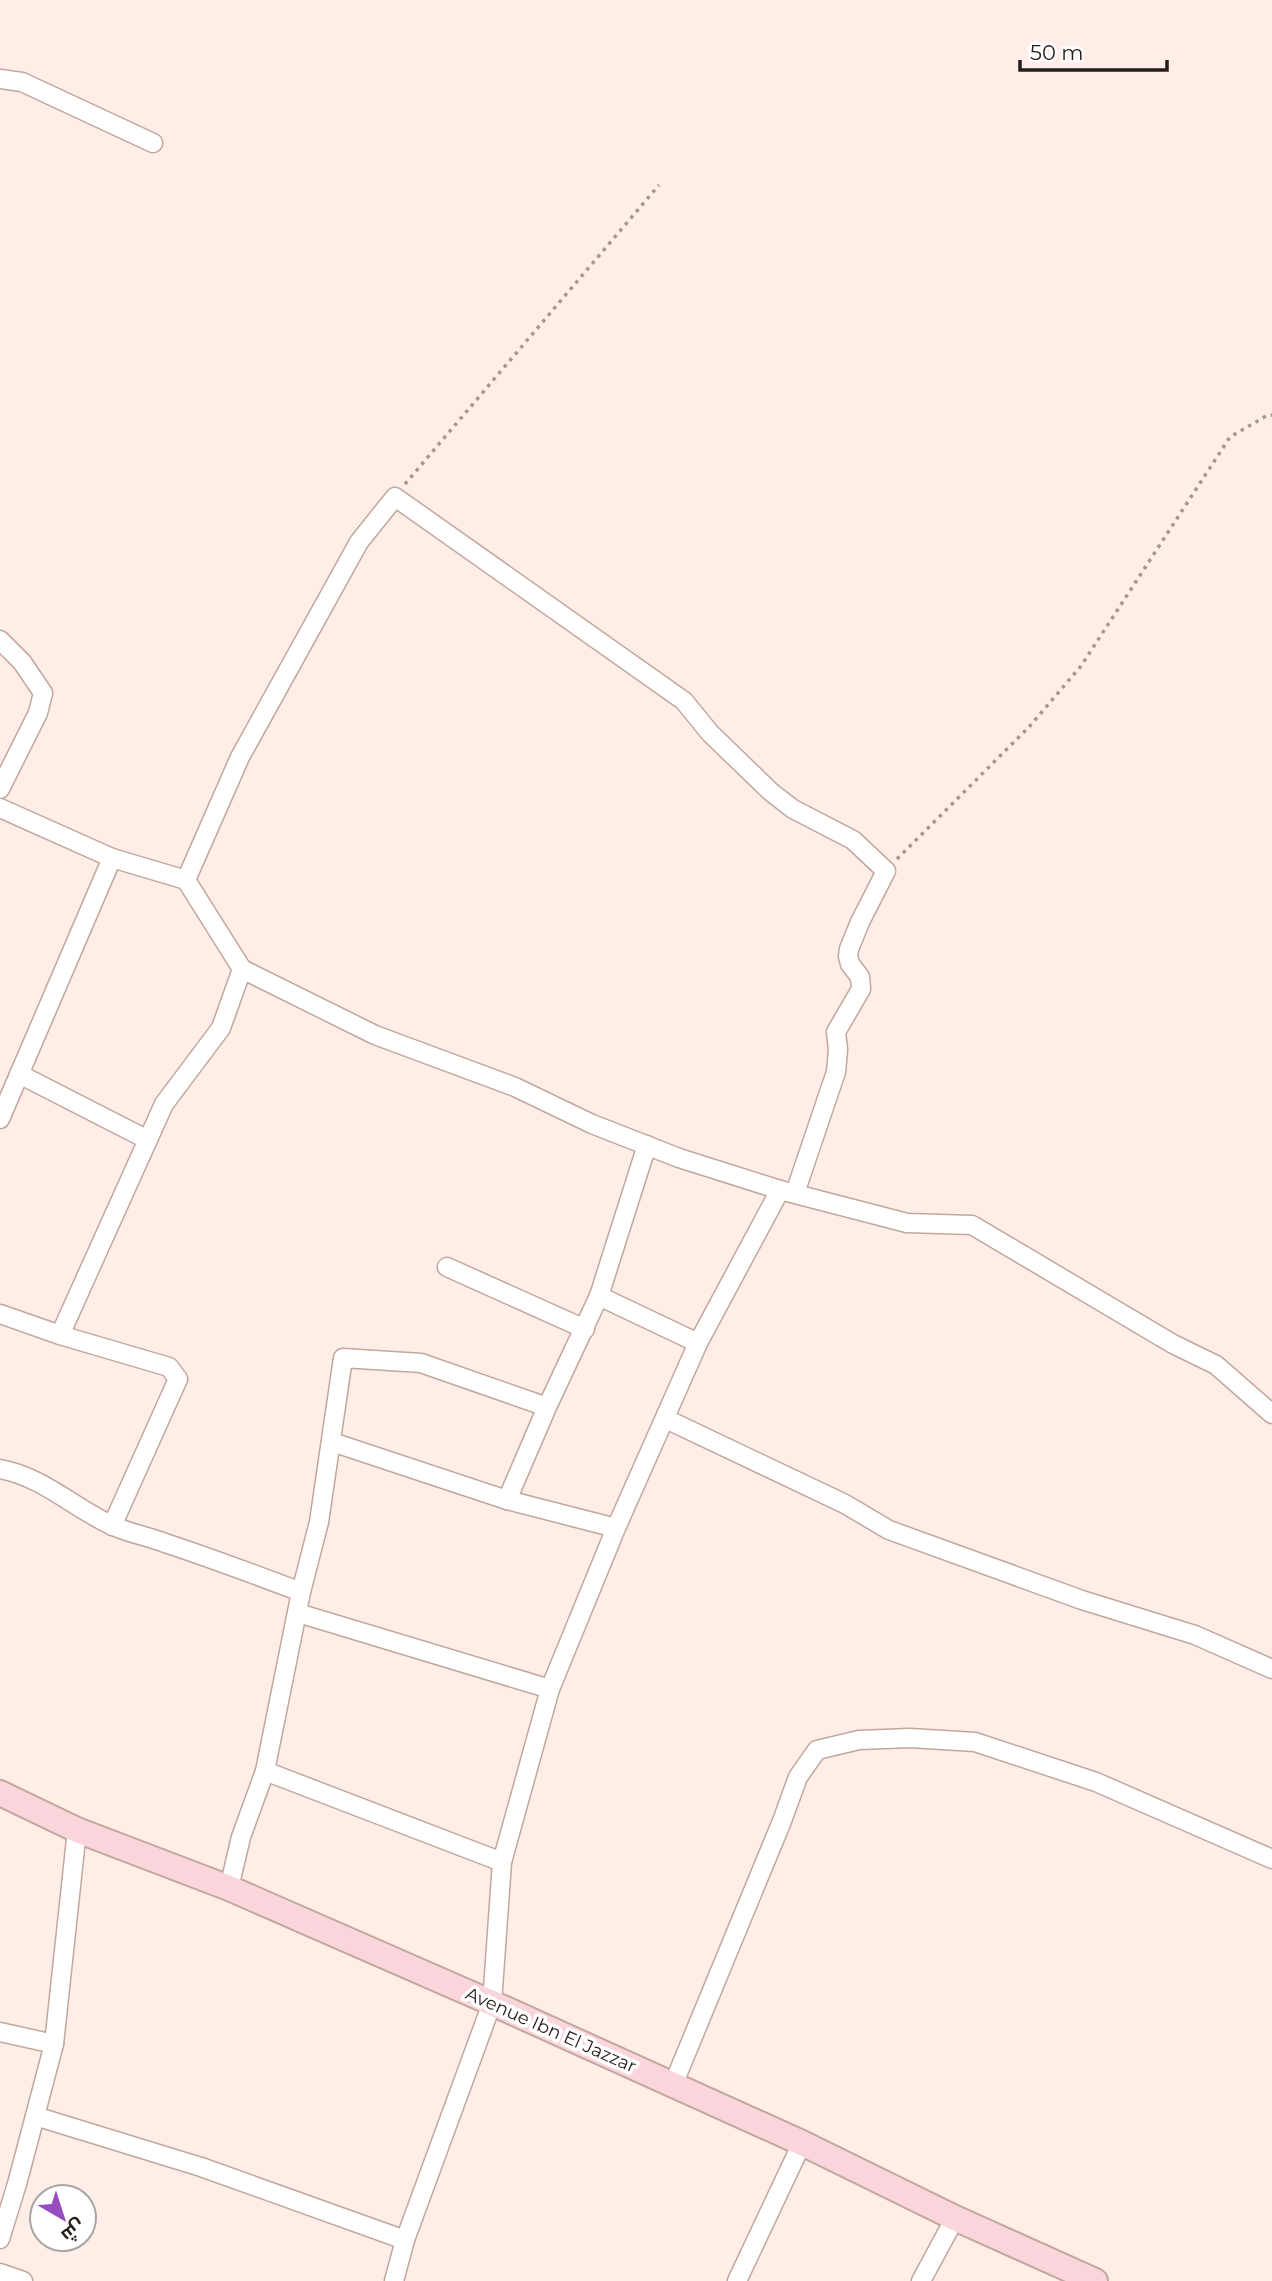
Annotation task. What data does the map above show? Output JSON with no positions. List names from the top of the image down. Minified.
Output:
{"streets":{"main road":["Avenue Ibn El Jazzar"]},"scale_bar":"50 m","north":"bottom right"}
